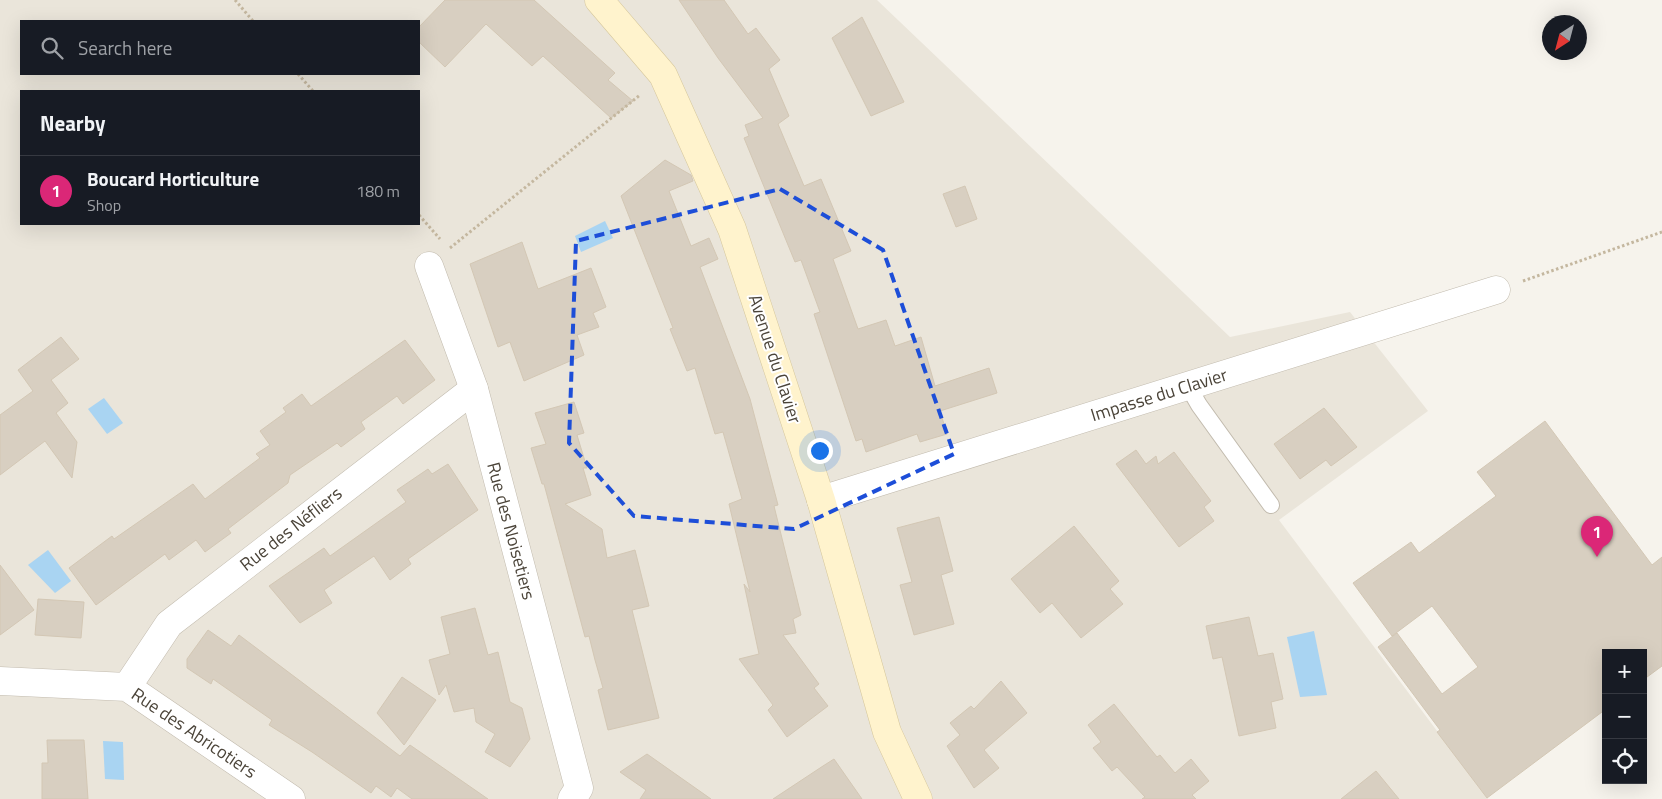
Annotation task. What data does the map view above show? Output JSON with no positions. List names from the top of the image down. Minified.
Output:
{"streets":{"street":["Avenue du Clavier","Impasse du Clavier","Rue des Néfliers","Rue des Noisetiers","Rue des Abricotiers"]},"crossings":[["Avenue du Clavier","Impasse du Clavier"],["Rue des Néfliers","Rue des Noisetiers"],["Rue des Néfliers","Rue des Abricotiers"]],"north":"bottom left","page":{"search":"Search here","heading":"Nearby","list":[{"mark":"1","name":"Boucard Horticulture","note":"Shop","value":"180 m"}],"pins":"1","map_buttons":["+","−"]}}
